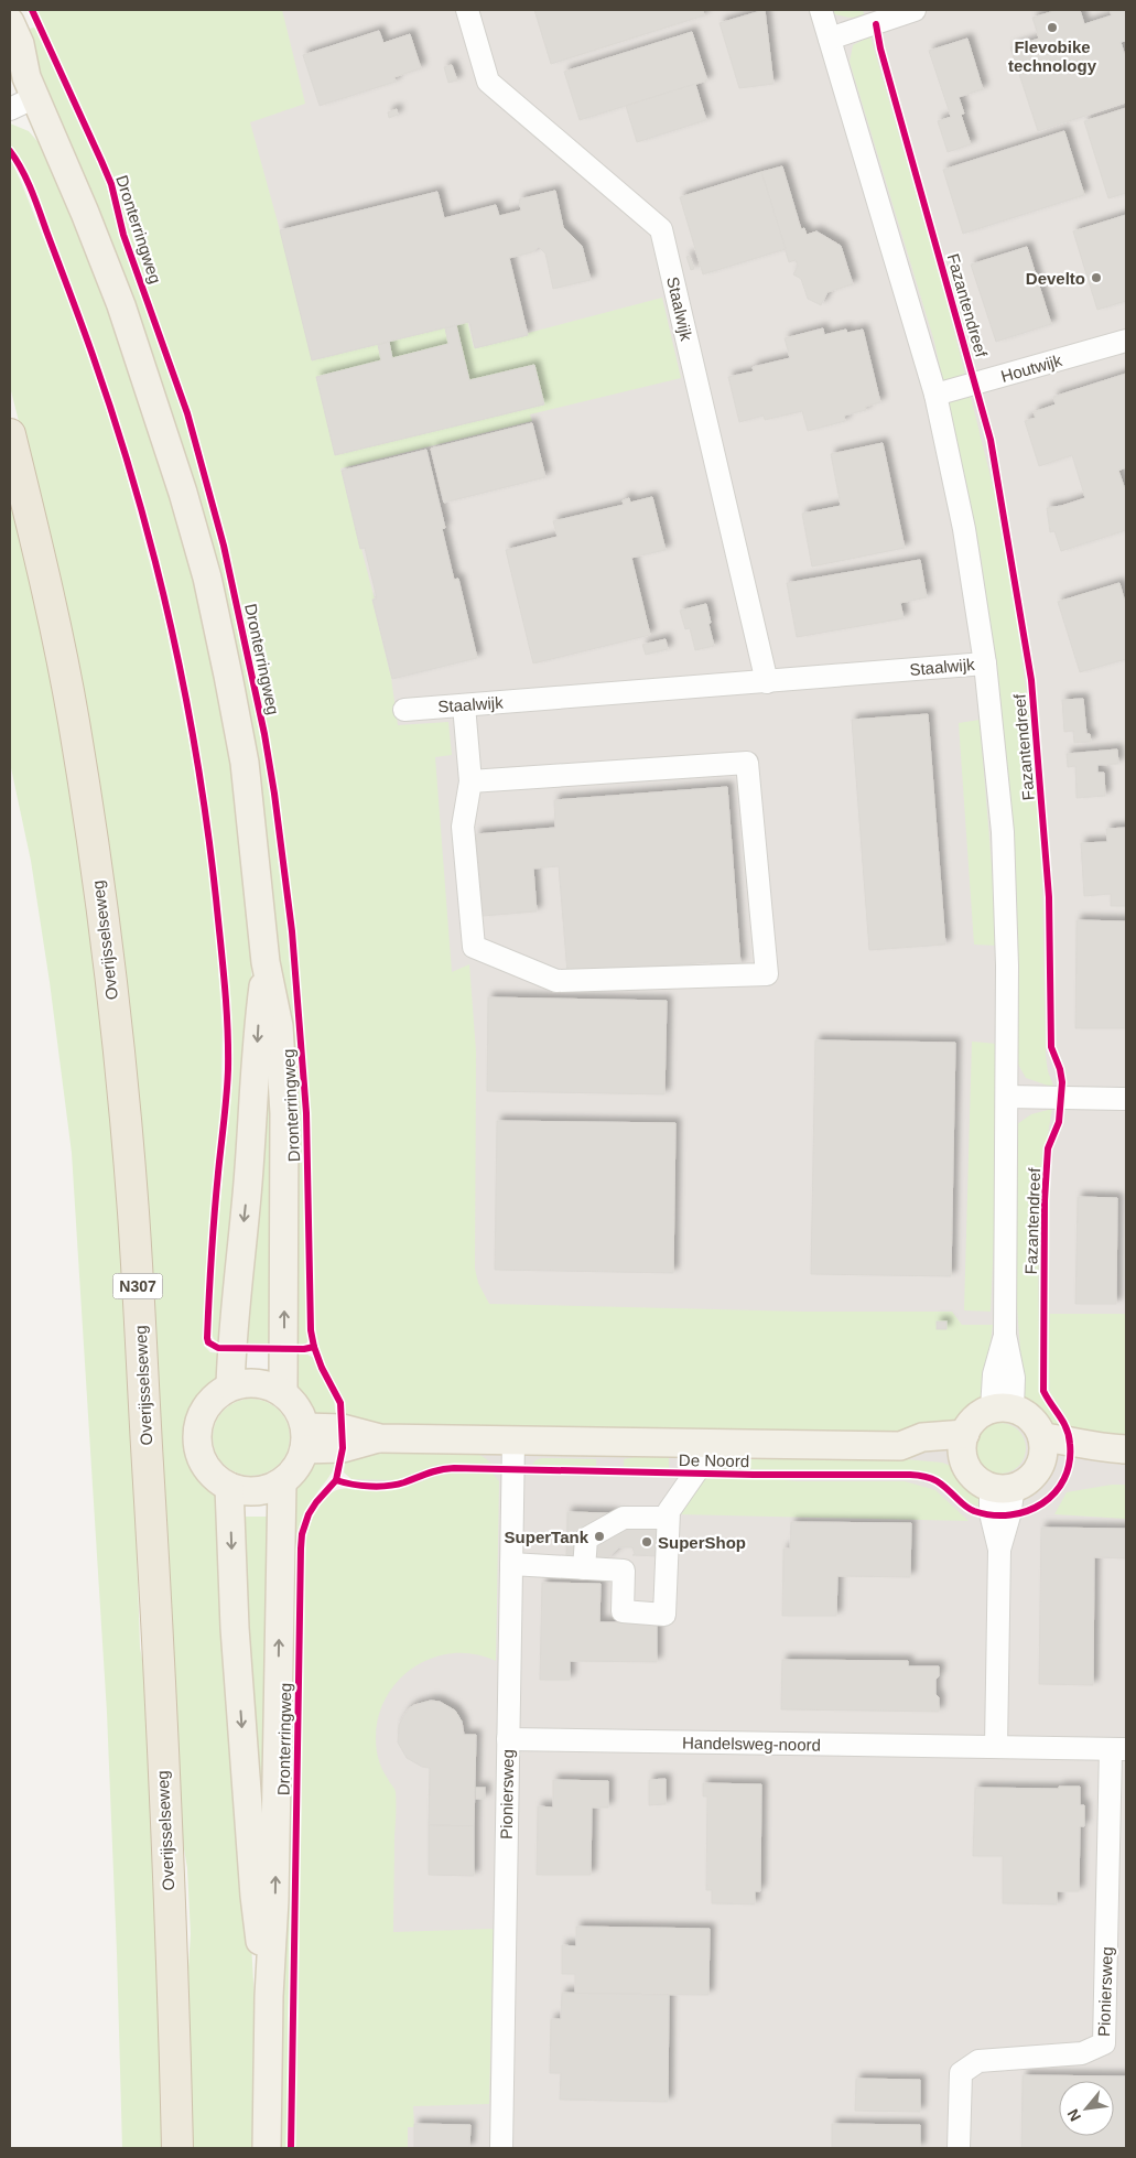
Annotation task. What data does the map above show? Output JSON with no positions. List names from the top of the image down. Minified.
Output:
{"streets":{"highway":["Overijsselseweg","N307"],"main road":["Dronterringweg","De Noord"],"street":["Fazantendreef","Staalwijk","Houtwijk","Handelsweg-noord","Pioniersweg"]},"crossings":[["Dronterringweg","De Noord"],["Fazantendreef","Staalwijk"],["Fazantendreef","Houtwijk"],["Fazantendreef","De Noord"],["De Noord","Pioniersweg"],["Handelsweg-noord","Pioniersweg"]],"places":["Flevobike technology","Develto","SuperTank","SuperShop"],"north":"bottom left"}
